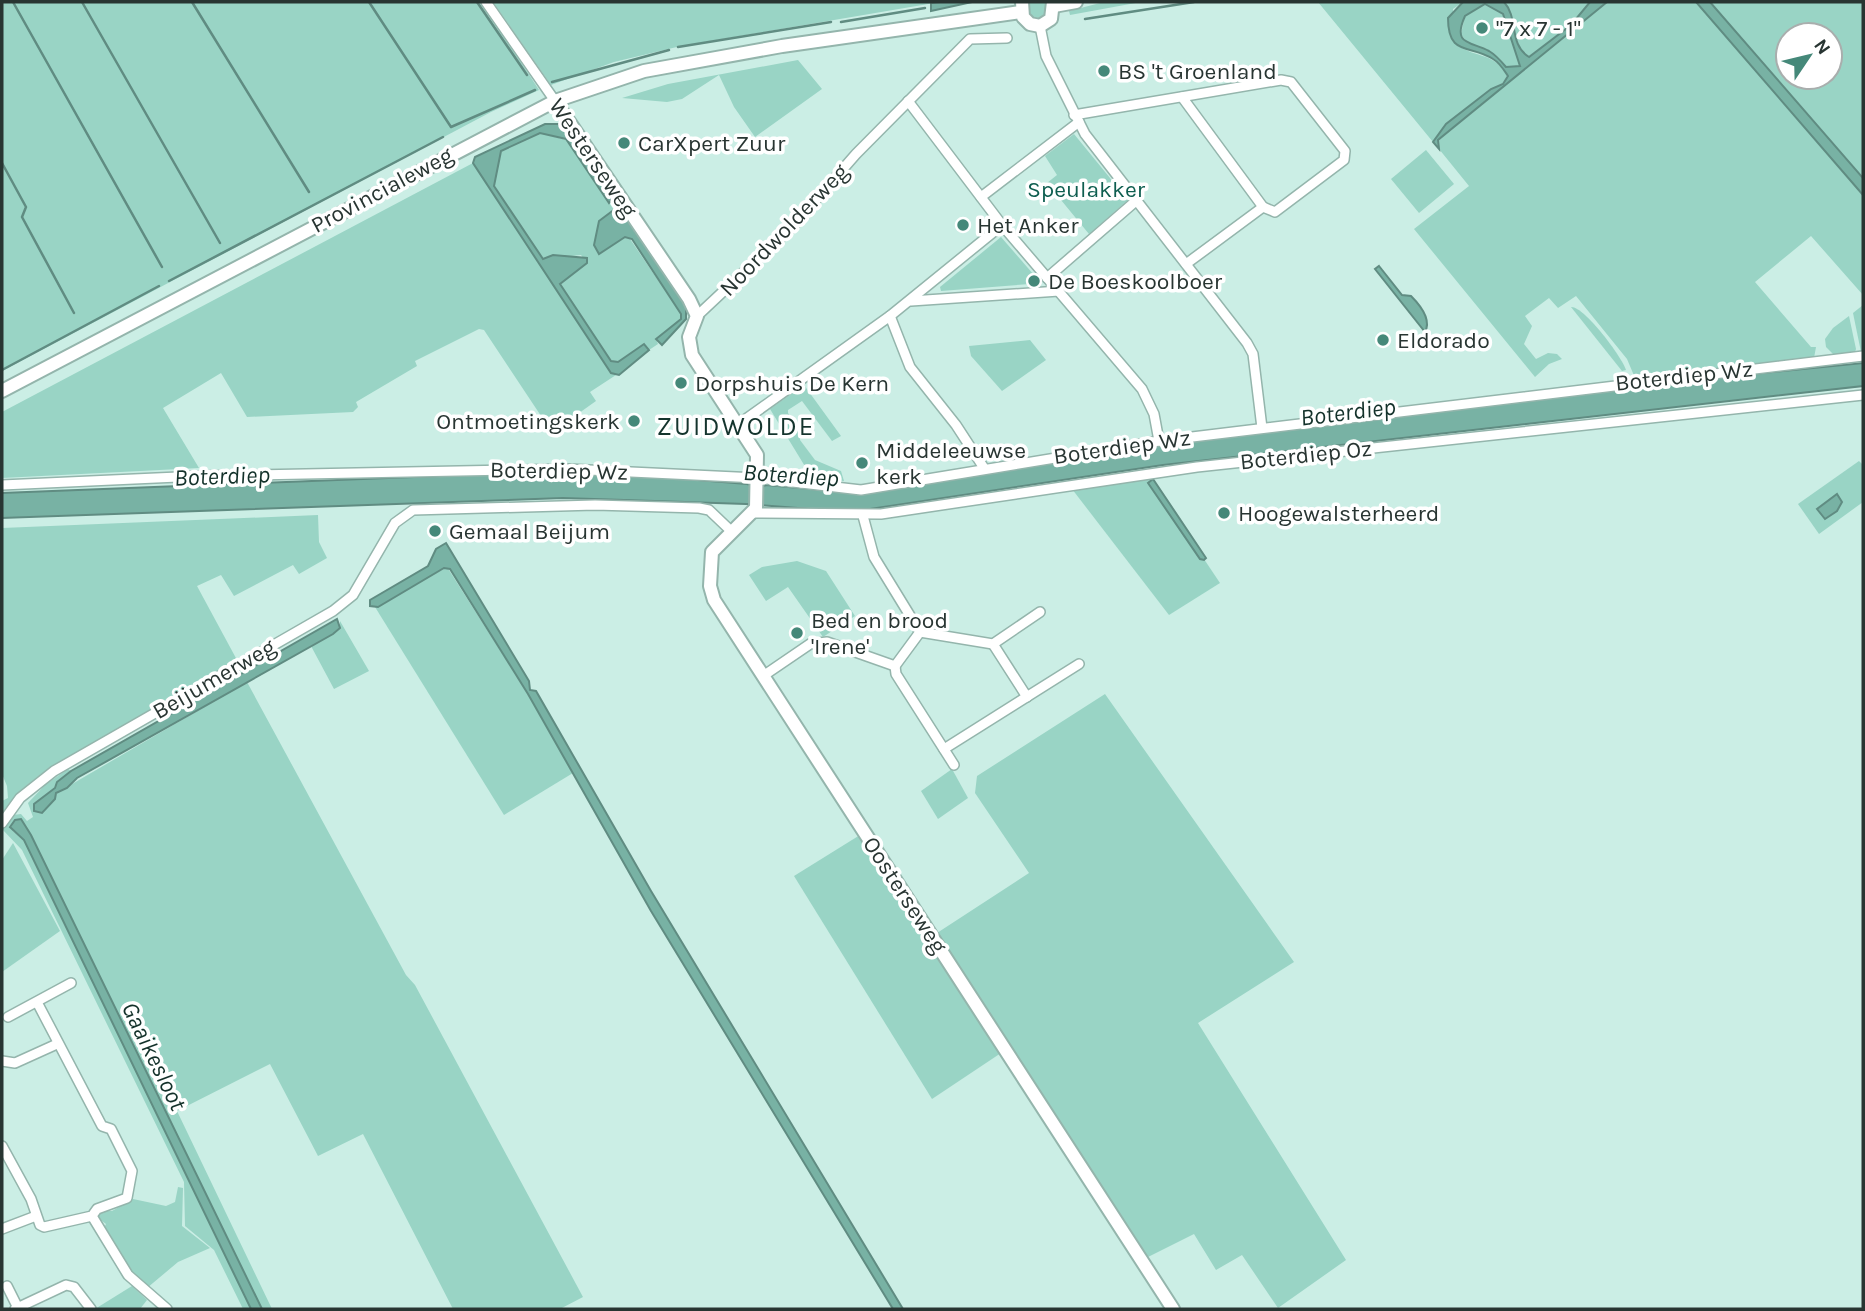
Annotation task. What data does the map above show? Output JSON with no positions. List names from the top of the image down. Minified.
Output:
{"streets":{"street":["Westerseweg","Provincialeweg","Noordwolderweg","Boterdiep Wz","Boterdiep Oz","Beijumerweg","Oosterseweg"]},"crossings":[["Westerseweg","Provincialeweg"],["Westerseweg","Noordwolderweg"],["Boterdiep Oz","Oosterseweg"],["Beijumerweg","Oosterseweg"]],"districts":["ZUIDWOLDE"],"water":["Boterdiep","Gaaikesloot"],"parks":["Speulakker"],"places":["\"7 x 7 - 1\"","BS 't Groenland","CarXpert Zuur","Het Anker","De Boeskoolboer","Eldorado","Dorpshuis De Kern","Ontmoetingskerk","Middeleeuwse kerk","Hoogewalsterheerd","Gemaal Beijum","Bed en brood 'Irene'"],"north":"top right"}
